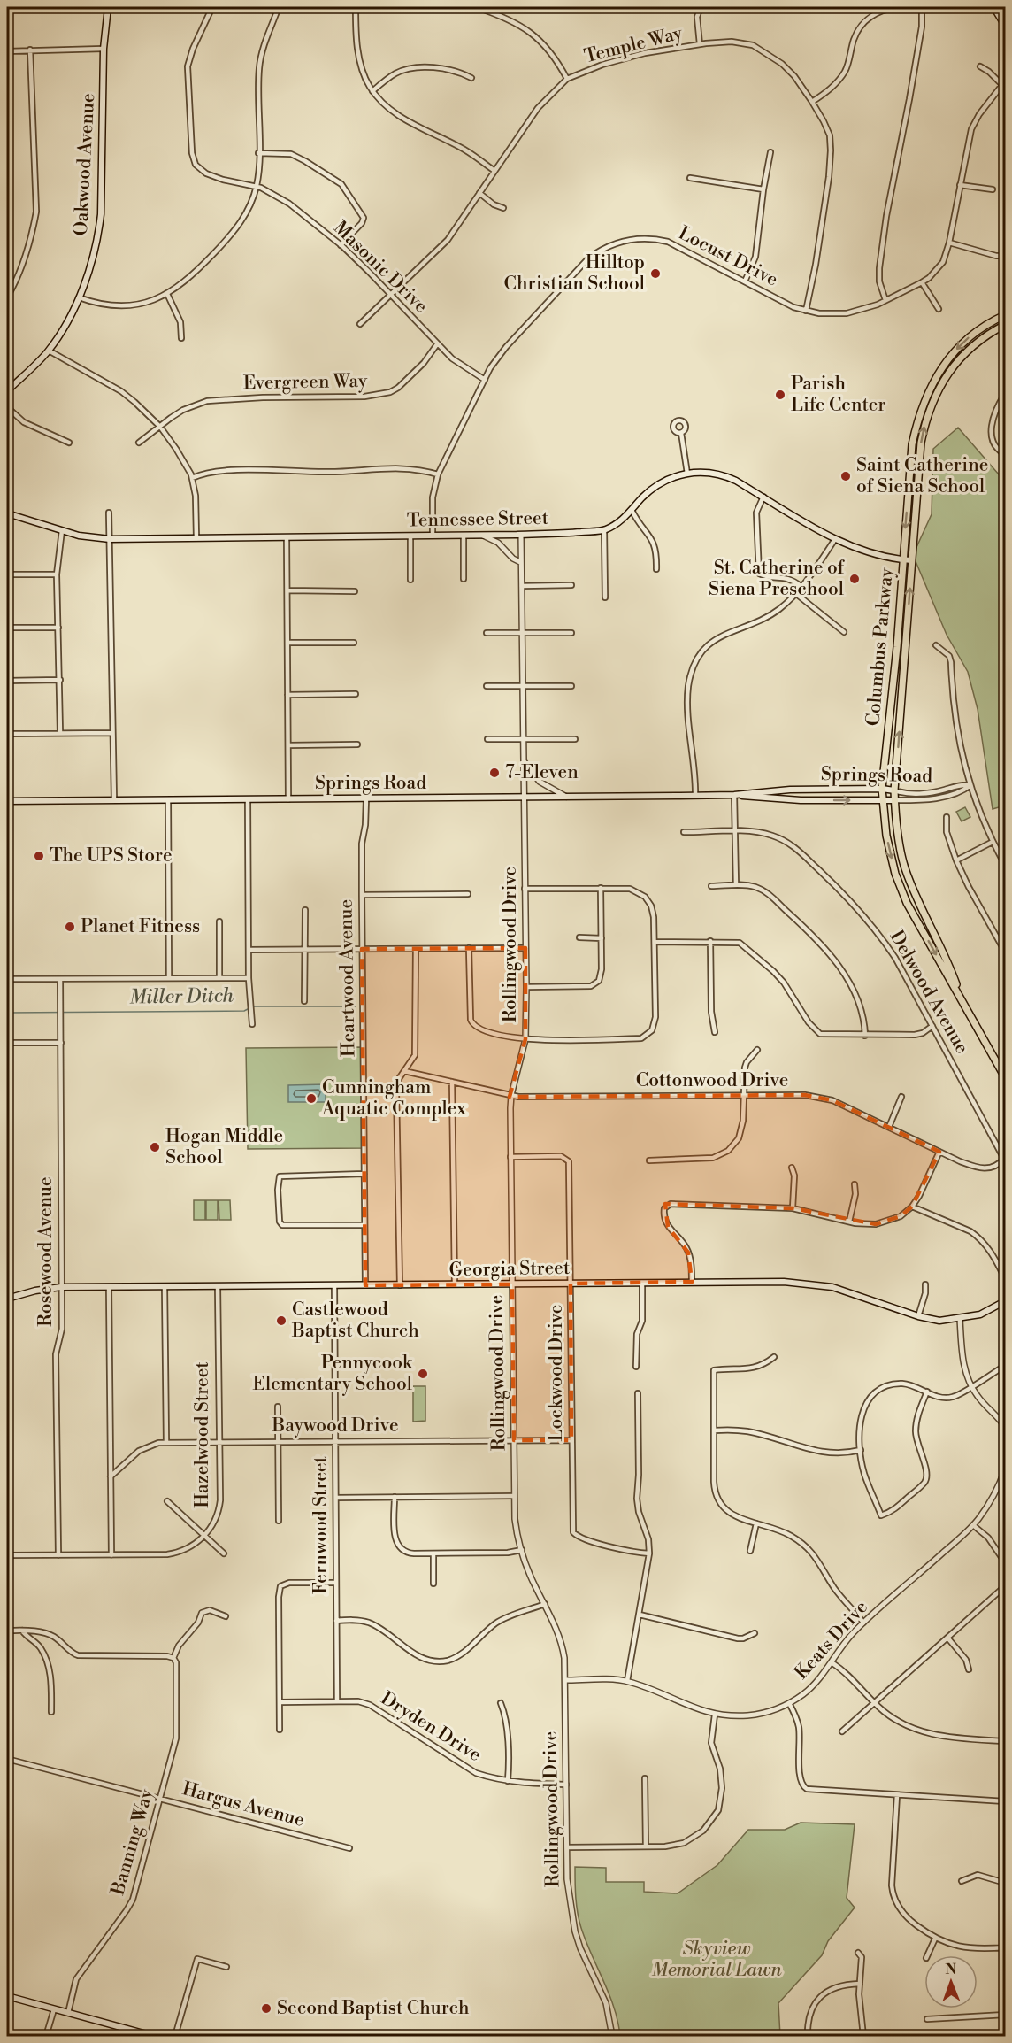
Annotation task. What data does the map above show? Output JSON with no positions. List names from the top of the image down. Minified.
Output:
{"streets":{"main road":["Oakwood Avenue","Tennessee Street","Columbus Parkway","Springs Road","Georgia Street"],"street":["Temple Way","Locust Drive","Masonic Drive","Evergreen Way","Rollingwood Drive","Heartwood Avenue","Delwood Avenue","Cottonwood Drive","Rosewood Avenue","Lockwood Drive","Baywood Drive","Hazelwood Street","Fernwood Street","Keats Drive","Dryden Drive","Hargus Avenue","Banning Way"]},"crossings":[["Temple Way","Locust Drive"],["Temple Way","Masonic Drive"],["Locust Drive","Masonic Drive"],["Locust Drive","Tennessee Street"],["Masonic Drive","Evergreen Way"],["Tennessee Street","Columbus Parkway"],["Tennessee Street","Rollingwood Drive"],["Columbus Parkway","Springs Road"],["Springs Road","Rollingwood Drive"],["Springs Road","Heartwood Avenue"],["Rollingwood Drive","Cottonwood Drive"],["Rollingwood Drive","Georgia Street"],["Rollingwood Drive","Lockwood Drive"],["Rollingwood Drive","Baywood Drive"],["Rollingwood Drive","Keats Drive"],["Rollingwood Drive","Dryden Drive"],["Heartwood Avenue","Georgia Street"],["Delwood Avenue","Cottonwood Drive"],["Rosewood Avenue","Georgia Street"],["Rosewood Avenue","Hazelwood Street"],["Georgia Street","Lockwood Drive"],["Georgia Street","Hazelwood Street"],["Georgia Street","Fernwood Street"],["Lockwood Drive","Baywood Drive"],["Baywood Drive","Hazelwood Street"],["Baywood Drive","Fernwood Street"],["Fernwood Street","Dryden Drive"],["Hargus Avenue","Banning Way"]],"water":["Miller Ditch"],"parks":["Skyview Memorial Lawn"],"places":["Hilltop Christian School","Parish Life Center","Saint Catherine of Siena School","St. Catherine of Siena Preschool","7-Eleven","The UPS Store","Planet Fitness","Cunningham Aquatic Complex","Hogan Middle School","Castlewood Baptist Church","Pennycook Elementary School","Second Baptist Church"],"north":"top"}
